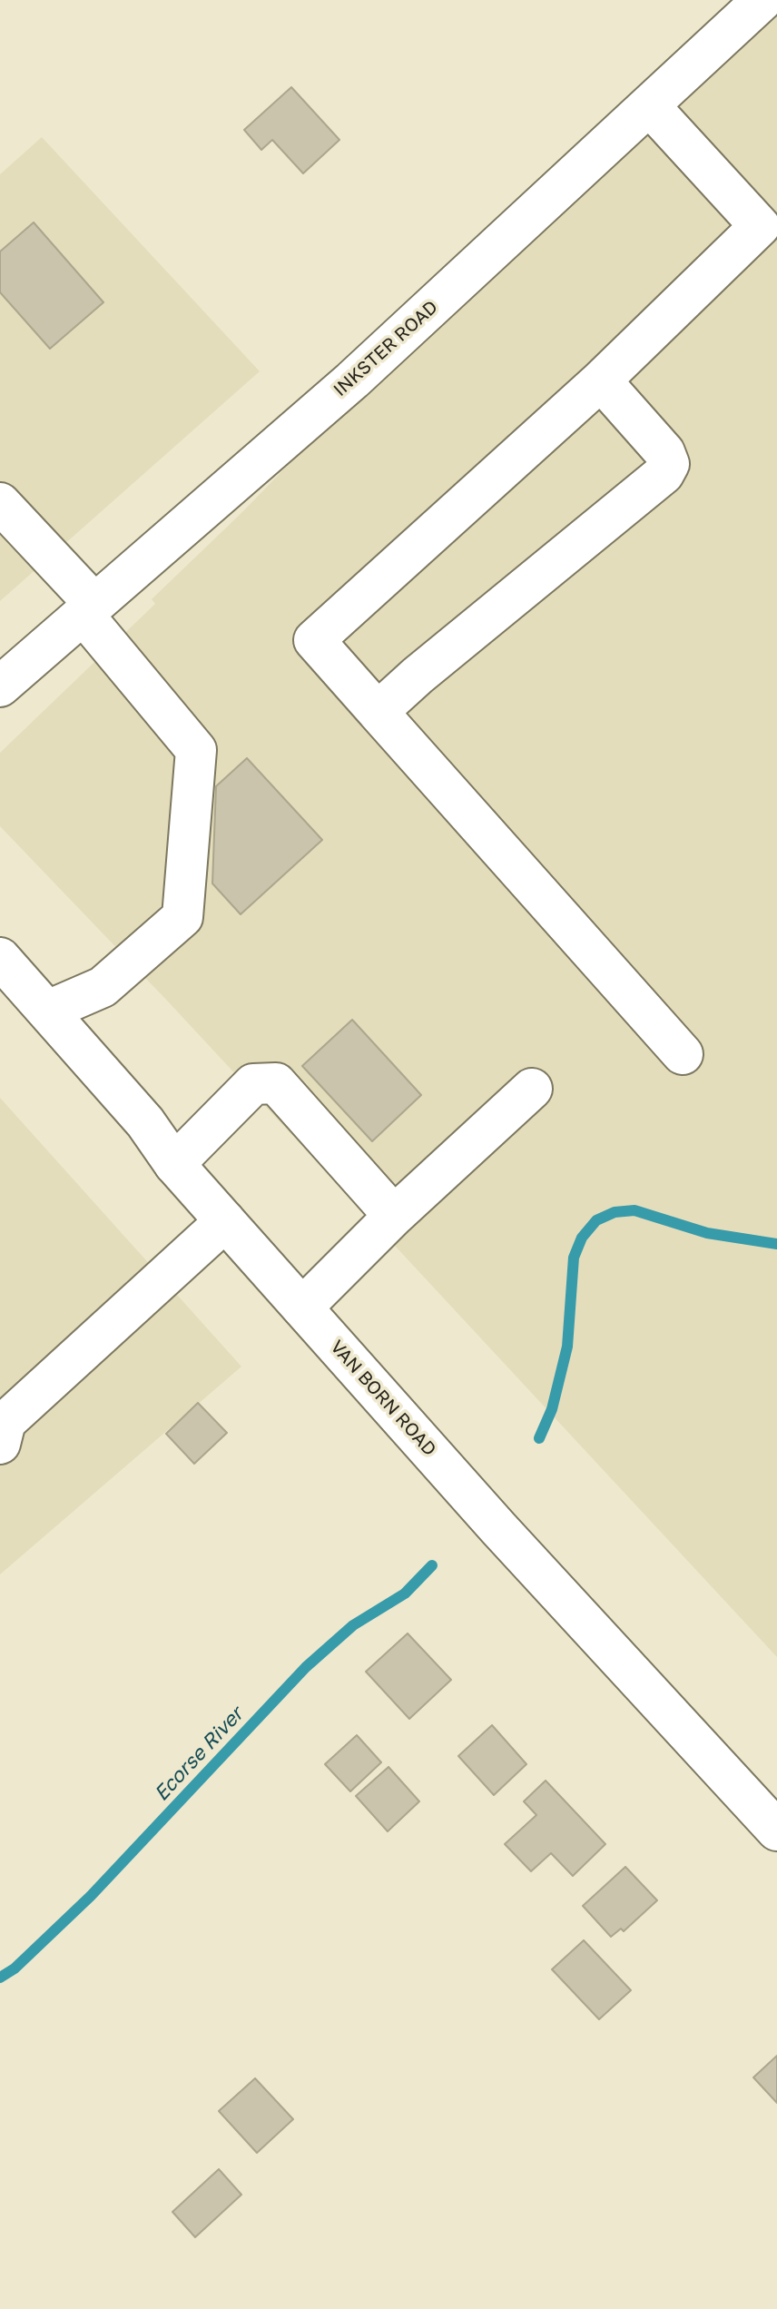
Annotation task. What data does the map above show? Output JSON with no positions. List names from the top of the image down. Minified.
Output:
{"streets":{"main road":["INKSTER ROAD","VAN BORN ROAD"]},"water":["Ecorse River"]}
